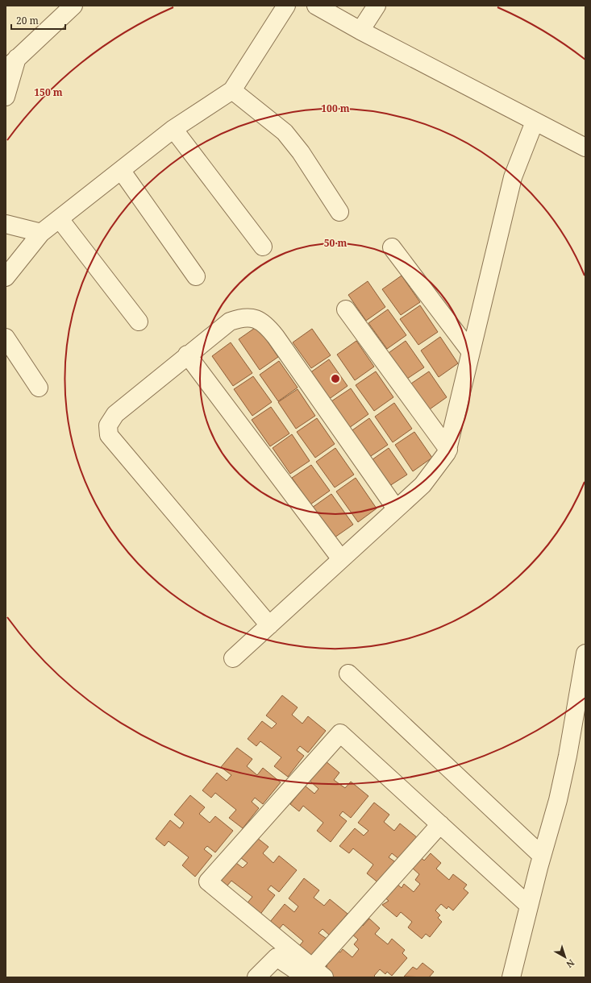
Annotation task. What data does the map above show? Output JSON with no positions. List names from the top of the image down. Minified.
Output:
{"scale_bar":"20 m","north":"bottom right","rings":["150 m","100 m","50 m"]}
